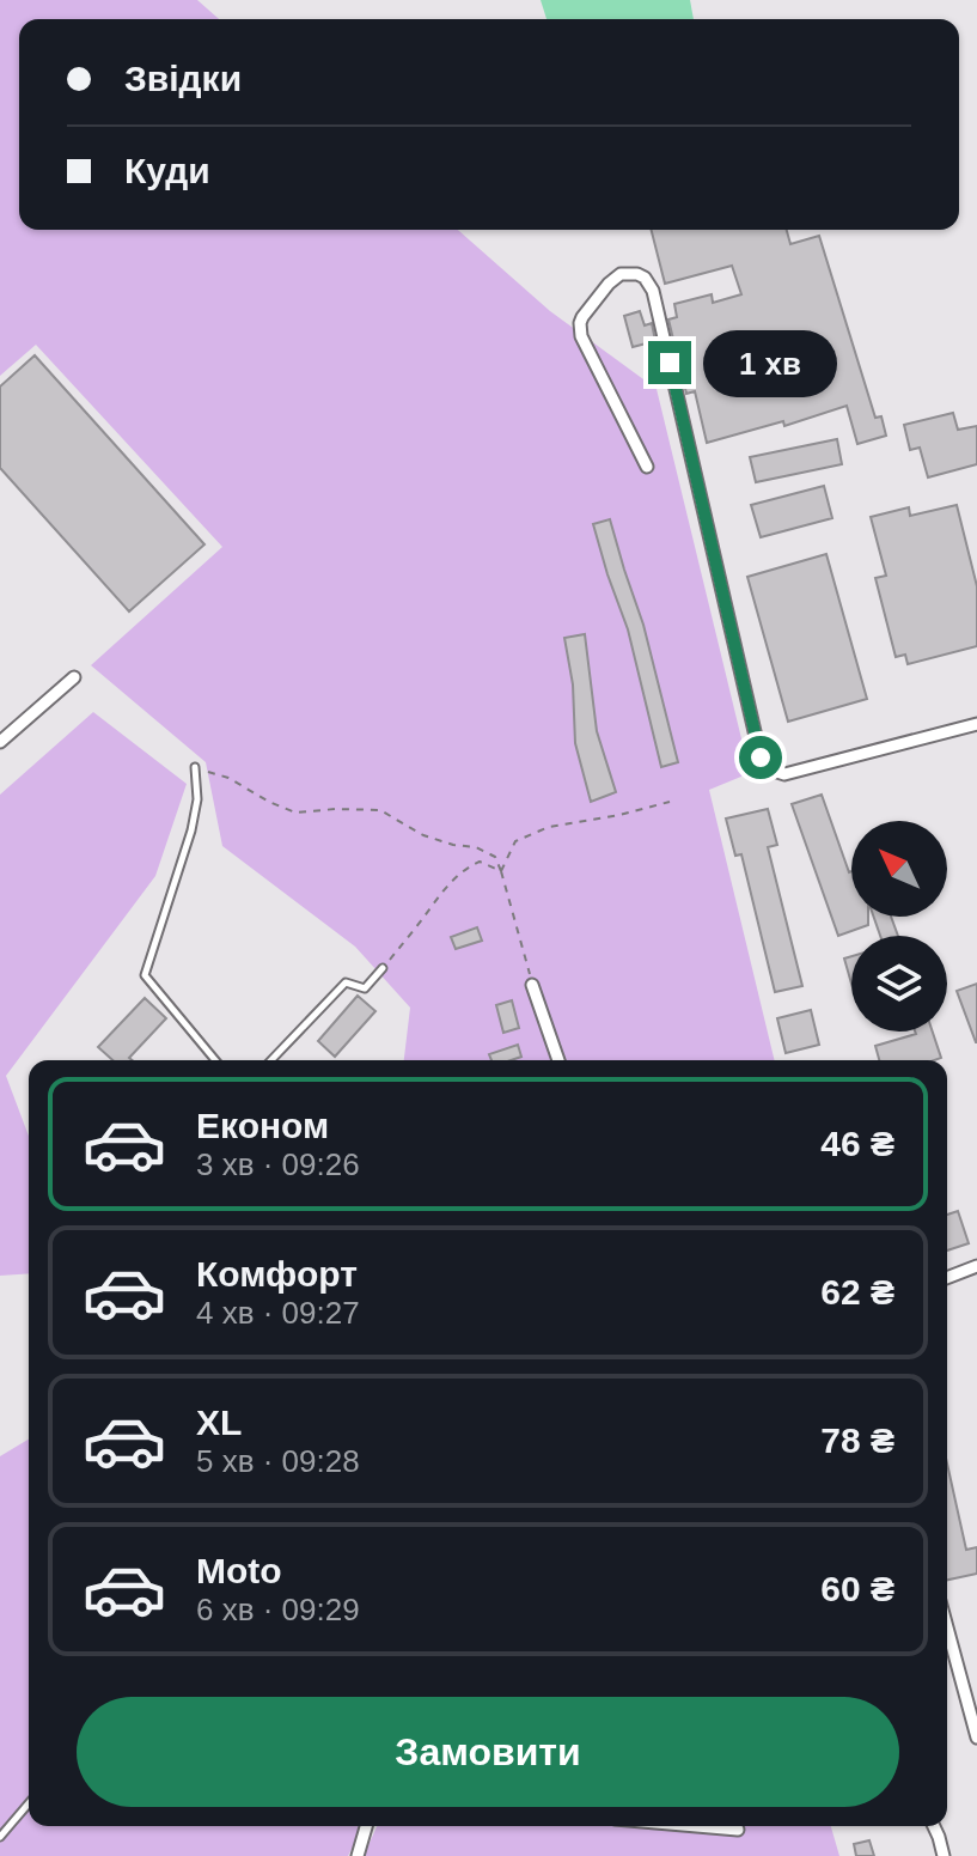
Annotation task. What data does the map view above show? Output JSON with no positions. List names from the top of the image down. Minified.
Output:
{"north":"top left","page":{"banner":["Звідки","Куди"],"bubble":"1 хв","list":[{"name":"Економ","note":"3 хв · 09:26","value":"46 ₴"},{"name":"Комфорт","note":"4 хв · 09:27","value":"62 ₴"},{"name":"XL","note":"5 хв · 09:28","value":"78 ₴"},{"name":"Moto","note":"6 хв · 09:29","value":"60 ₴"}],"buttons":"Замовити"}}
